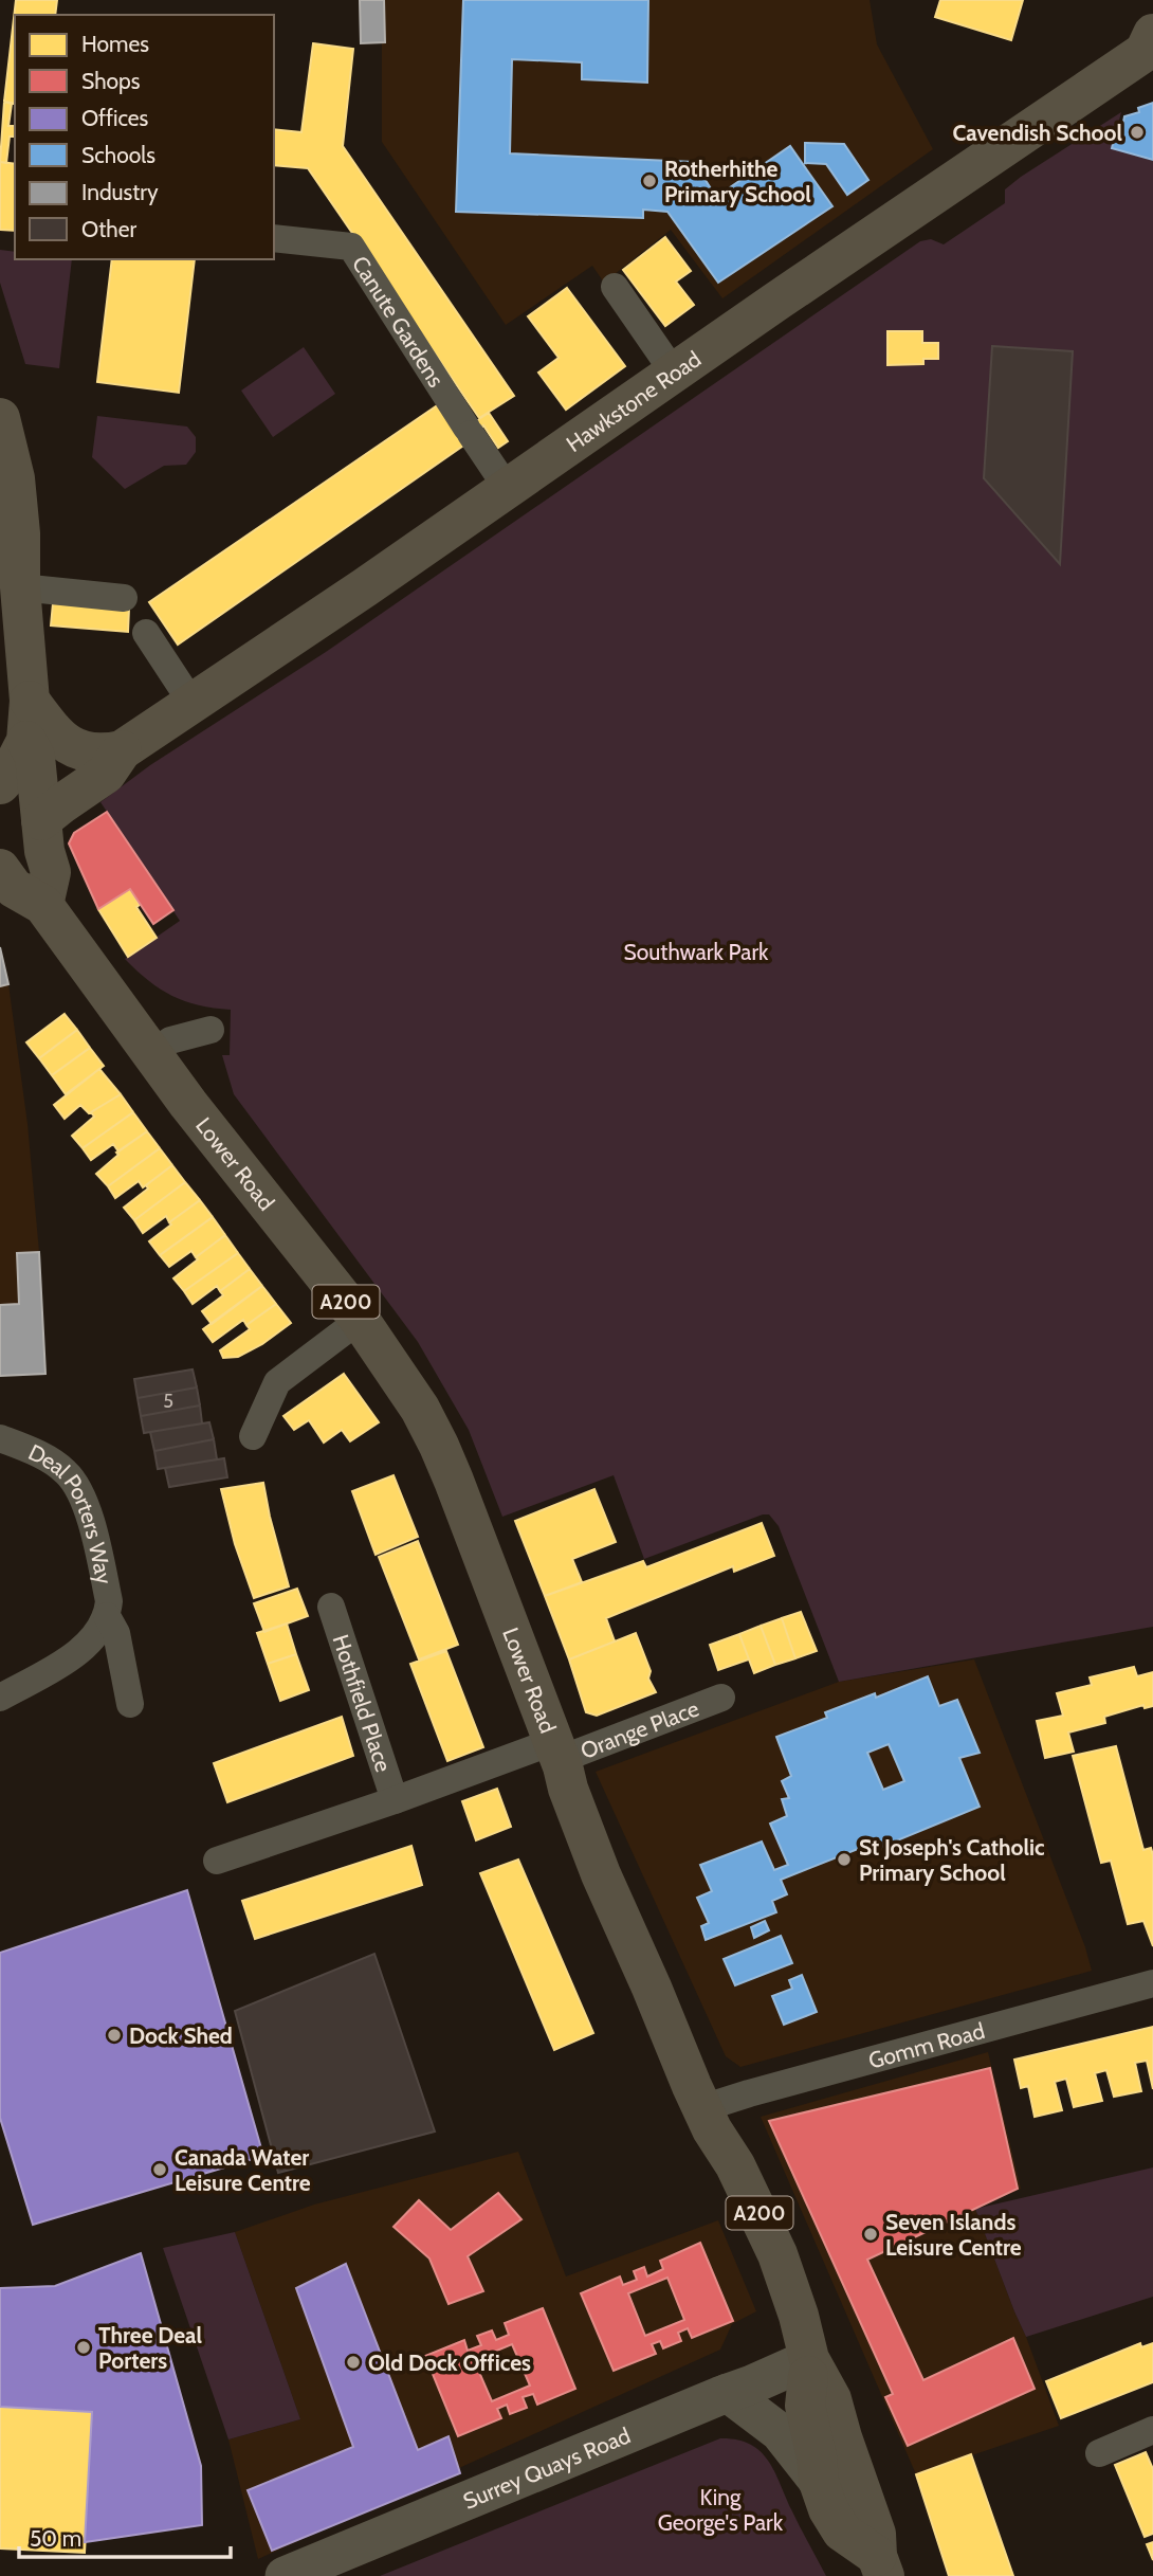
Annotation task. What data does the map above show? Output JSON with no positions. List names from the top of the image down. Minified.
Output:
{"streets":{"main road":["Hawkstone Road","Lower Road","A200"],"street":["Canute Gardens","Deal Porters Way","Hothfield Place","Orange Place","Gomm Road","Surrey Quays Road"]},"crossings":[["Canute Gardens","Hawkstone Road"],["Lower Road","A200"],["Lower Road","Hothfield Place"],["Lower Road","Orange Place"],["Lower Road","Gomm Road"],["Lower Road","Surrey Quays Road"],["A200","Surrey Quays Road"],["Hothfield Place","Orange Place"]],"parks":["Southwark Park","King George's Park"],"places":["Cavendish School","Rotherhithe Primary School","St Joseph's Catholic Primary School","Dock Shed","Canada Water Leisure Centre","Seven Islands Leisure Centre","Three Deal Porters","Old Dock Offices"],"house_numbers":["5"],"legend":["Homes","Shops","Offices","Schools","Industry","Other"],"scale_bar":"50 m"}
